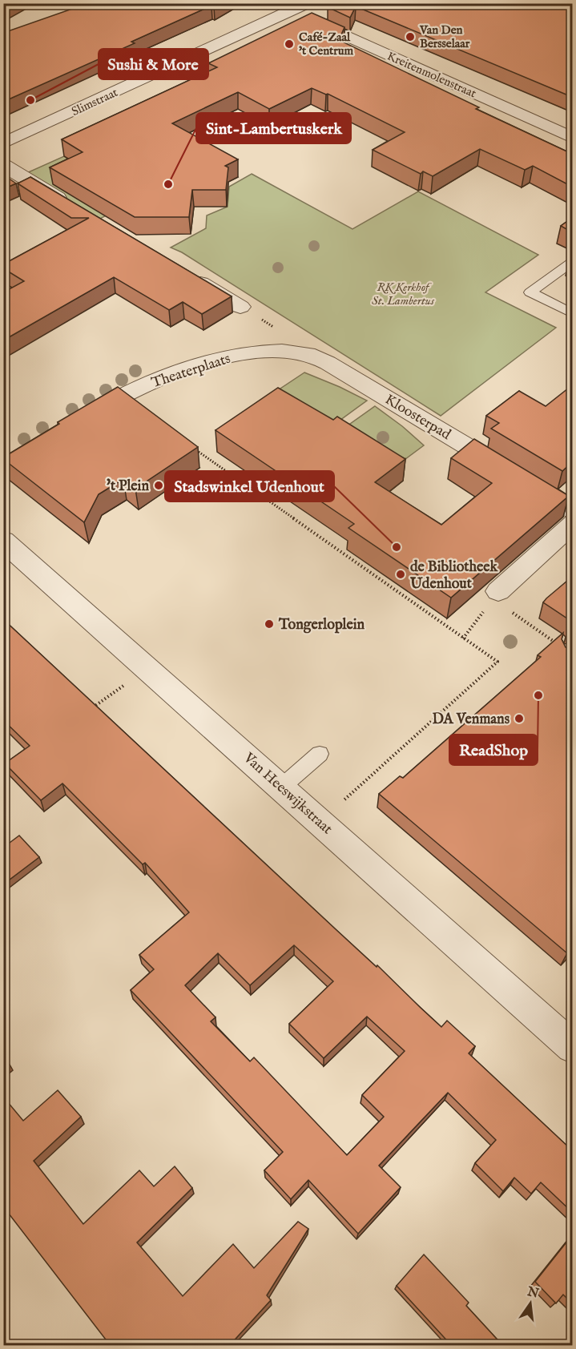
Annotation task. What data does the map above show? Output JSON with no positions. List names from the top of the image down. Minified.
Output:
{"streets":{"street":["Kreitenmolenstraat","Slimstraat","Theaterplaats","Kloosterpad","Van Heeswijkstraat"]},"crossings":[["Kreitenmolenstraat","Slimstraat"],["Theaterplaats","Kloosterpad"]],"parks":["RK Kerkhof St. Lambertus"],"places":["Van Den Bersselaar","Café-Zaal 't Centrum","Sushi & More","Sint-Lambertuskerk","'t Plein","Stadswinkel Udenhout","de Bibliotheek Udenhout","Tongerloplein","ReadShop","DA Venmans"],"north":"top"}
